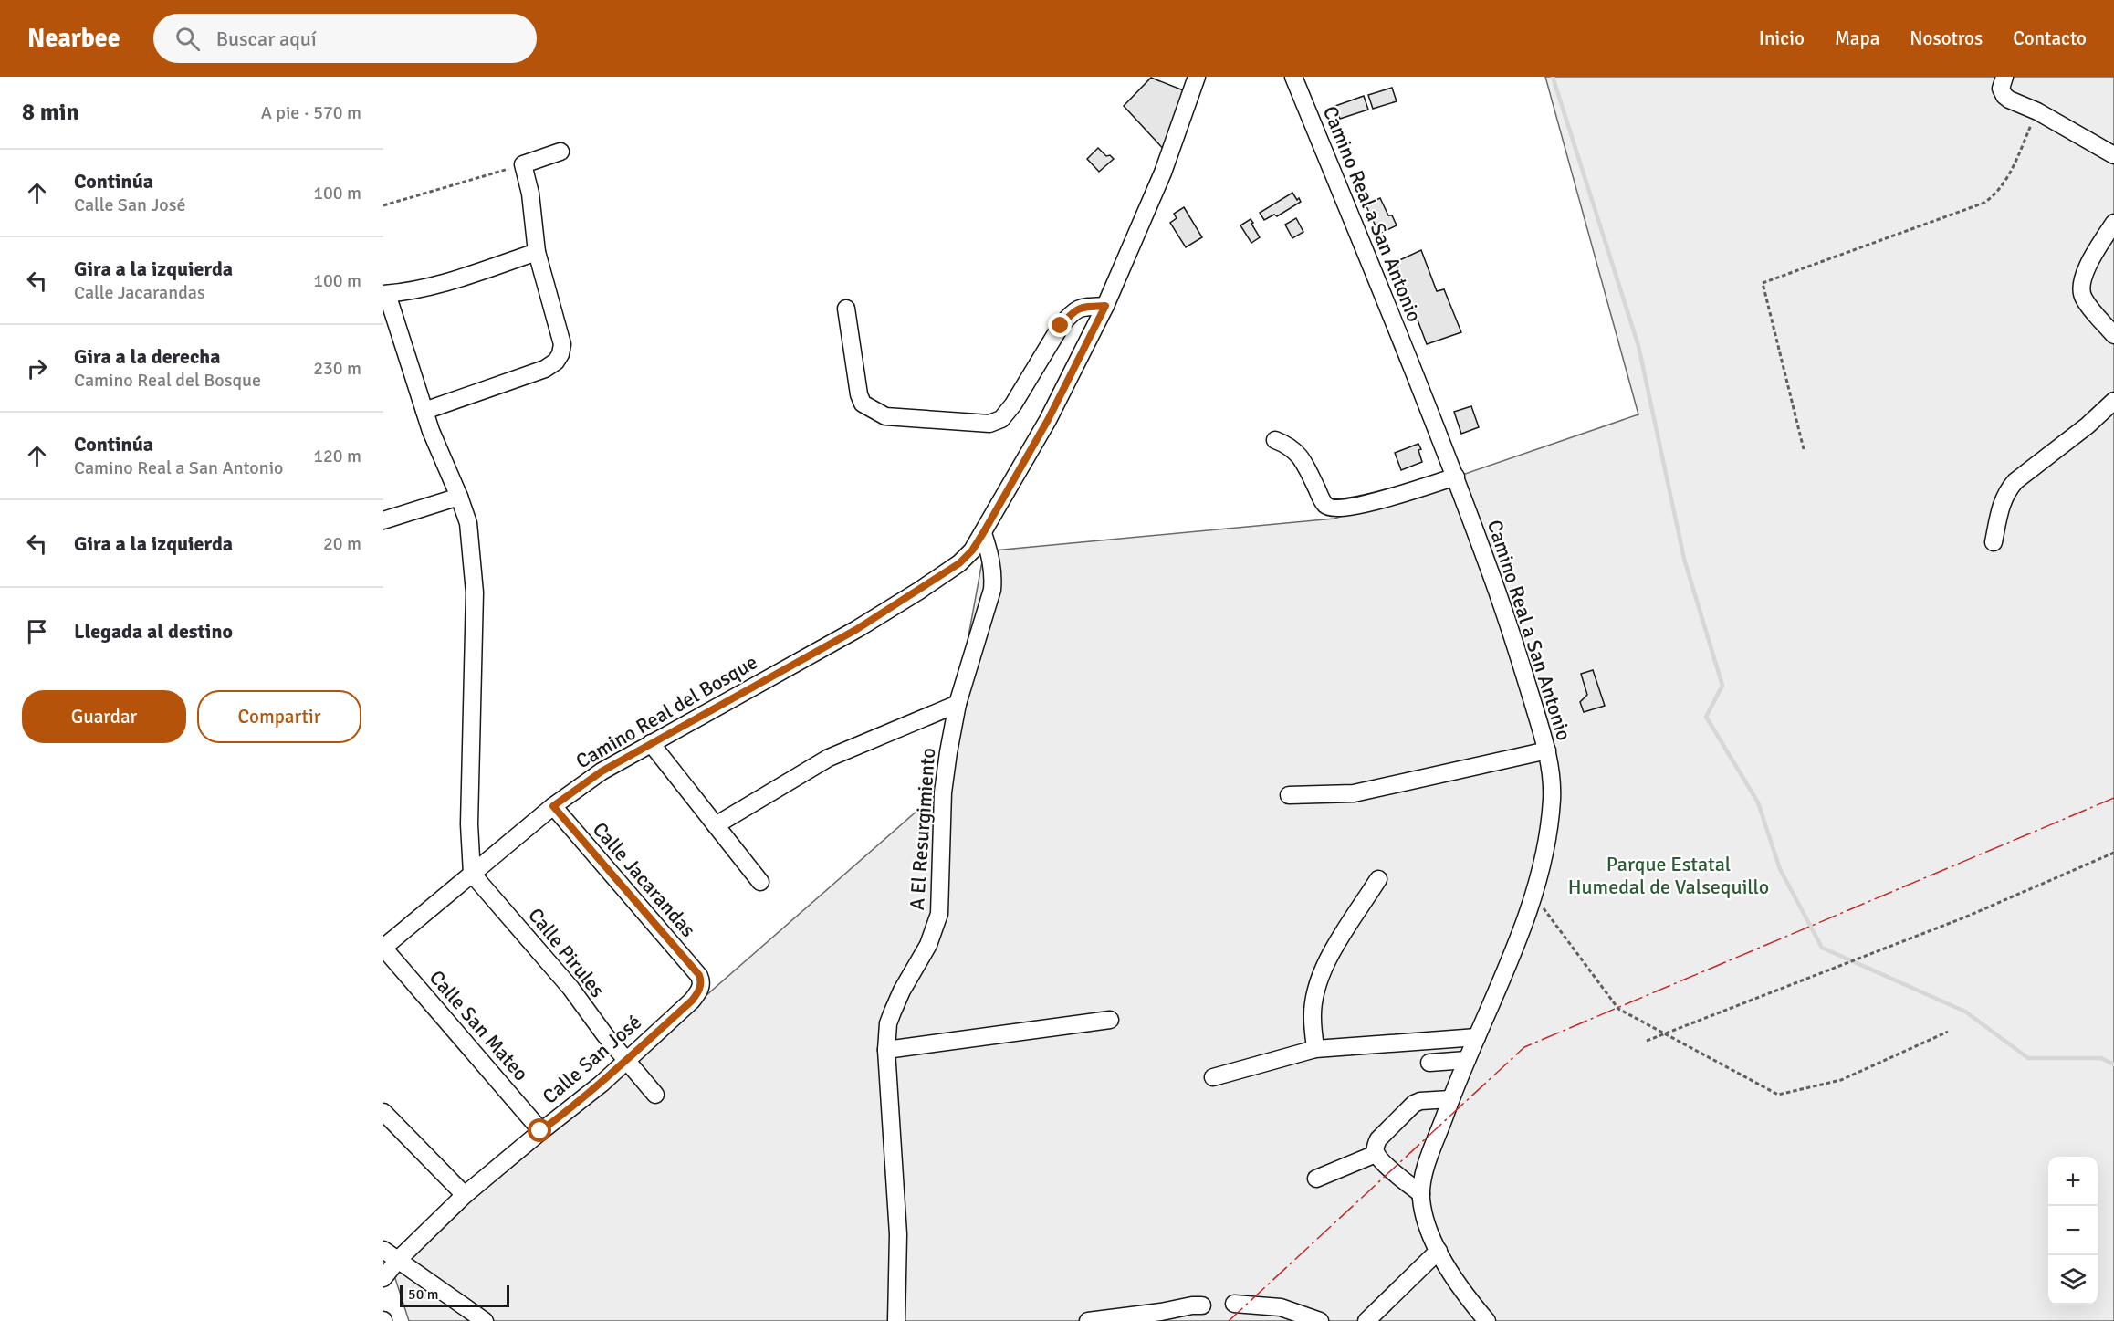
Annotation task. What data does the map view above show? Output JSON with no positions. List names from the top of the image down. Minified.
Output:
{"streets":{"street":["Camino Real a San Antonio","Camino Real del Bosque","A El Resurgimiento","Calle Jacarandas","Calle Pirules","Calle San Mateo","Calle San José"]},"crossings":[["Camino Real del Bosque","A El Resurgimiento"],["Camino Real del Bosque","Calle Jacarandas"],["Camino Real del Bosque","Calle Pirules"],["Camino Real del Bosque","Calle San Mateo"],["Calle Jacarandas","Calle San José"],["Calle Pirules","Calle San José"],["Calle San Mateo","Calle San José"]],"parks":["Parque Estatal Humedal de Valsequillo"],"scale_bar":"50 m","page":{"header":"Nearbee","search":"Buscar aquí","nav":["Inicio","Mapa","Nosotros","Contacto"],"heading":["8 min","A pie · 570 m"],"list":[["Continúa","Calle San José","100 m"],["Gira a la izquierda","Calle Jacarandas","100 m"],["Gira a la derecha","Camino Real del Bosque","230 m"],["Continúa","Camino Real a San Antonio","120 m"],["Gira a la izquierda","20 m"],"Llegada al destino"],"buttons":["Guardar","Compartir"],"map_buttons":["+","−"],"scale":"50 m"}}
